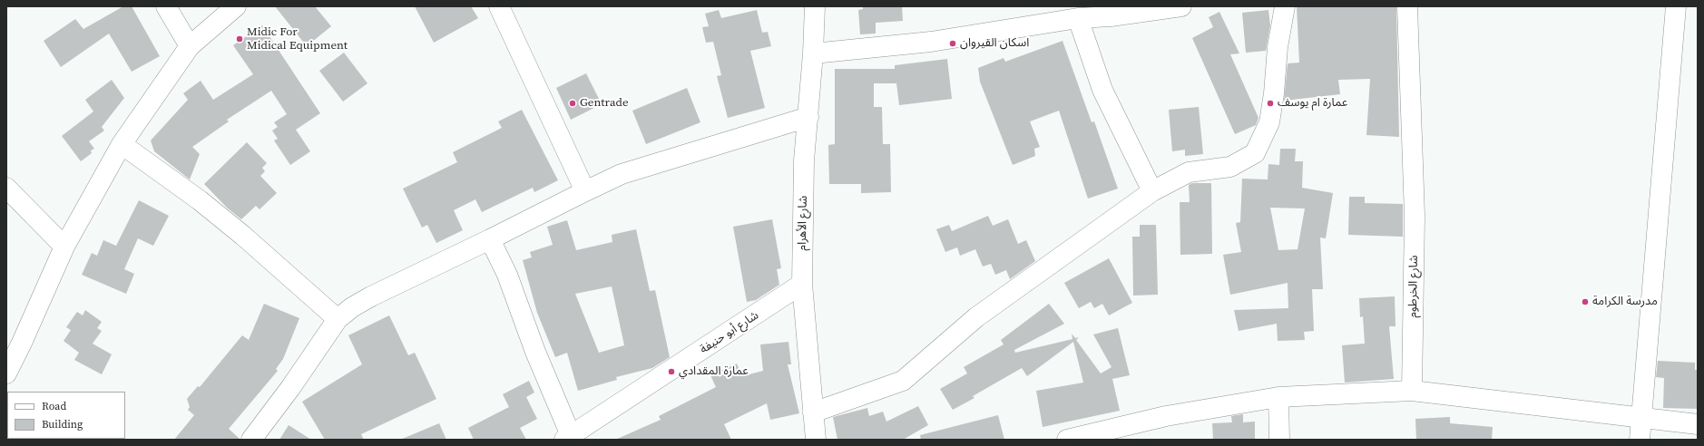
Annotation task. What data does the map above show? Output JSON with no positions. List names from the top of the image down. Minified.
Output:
{"streets":{"street":["شارع الأهرام","شارع الخرطوم","شارع أبو حنيفة"]},"crossings":[["شارع الأهرام","شارع أبو حنيفة"]],"places":["Midic For Midical Equipment","اسكان القيروان","Gentrade","عمارة ام يوسف","مدرسة الكرامة","عمارة المقدادي"],"legend":["Road","Building"]}
